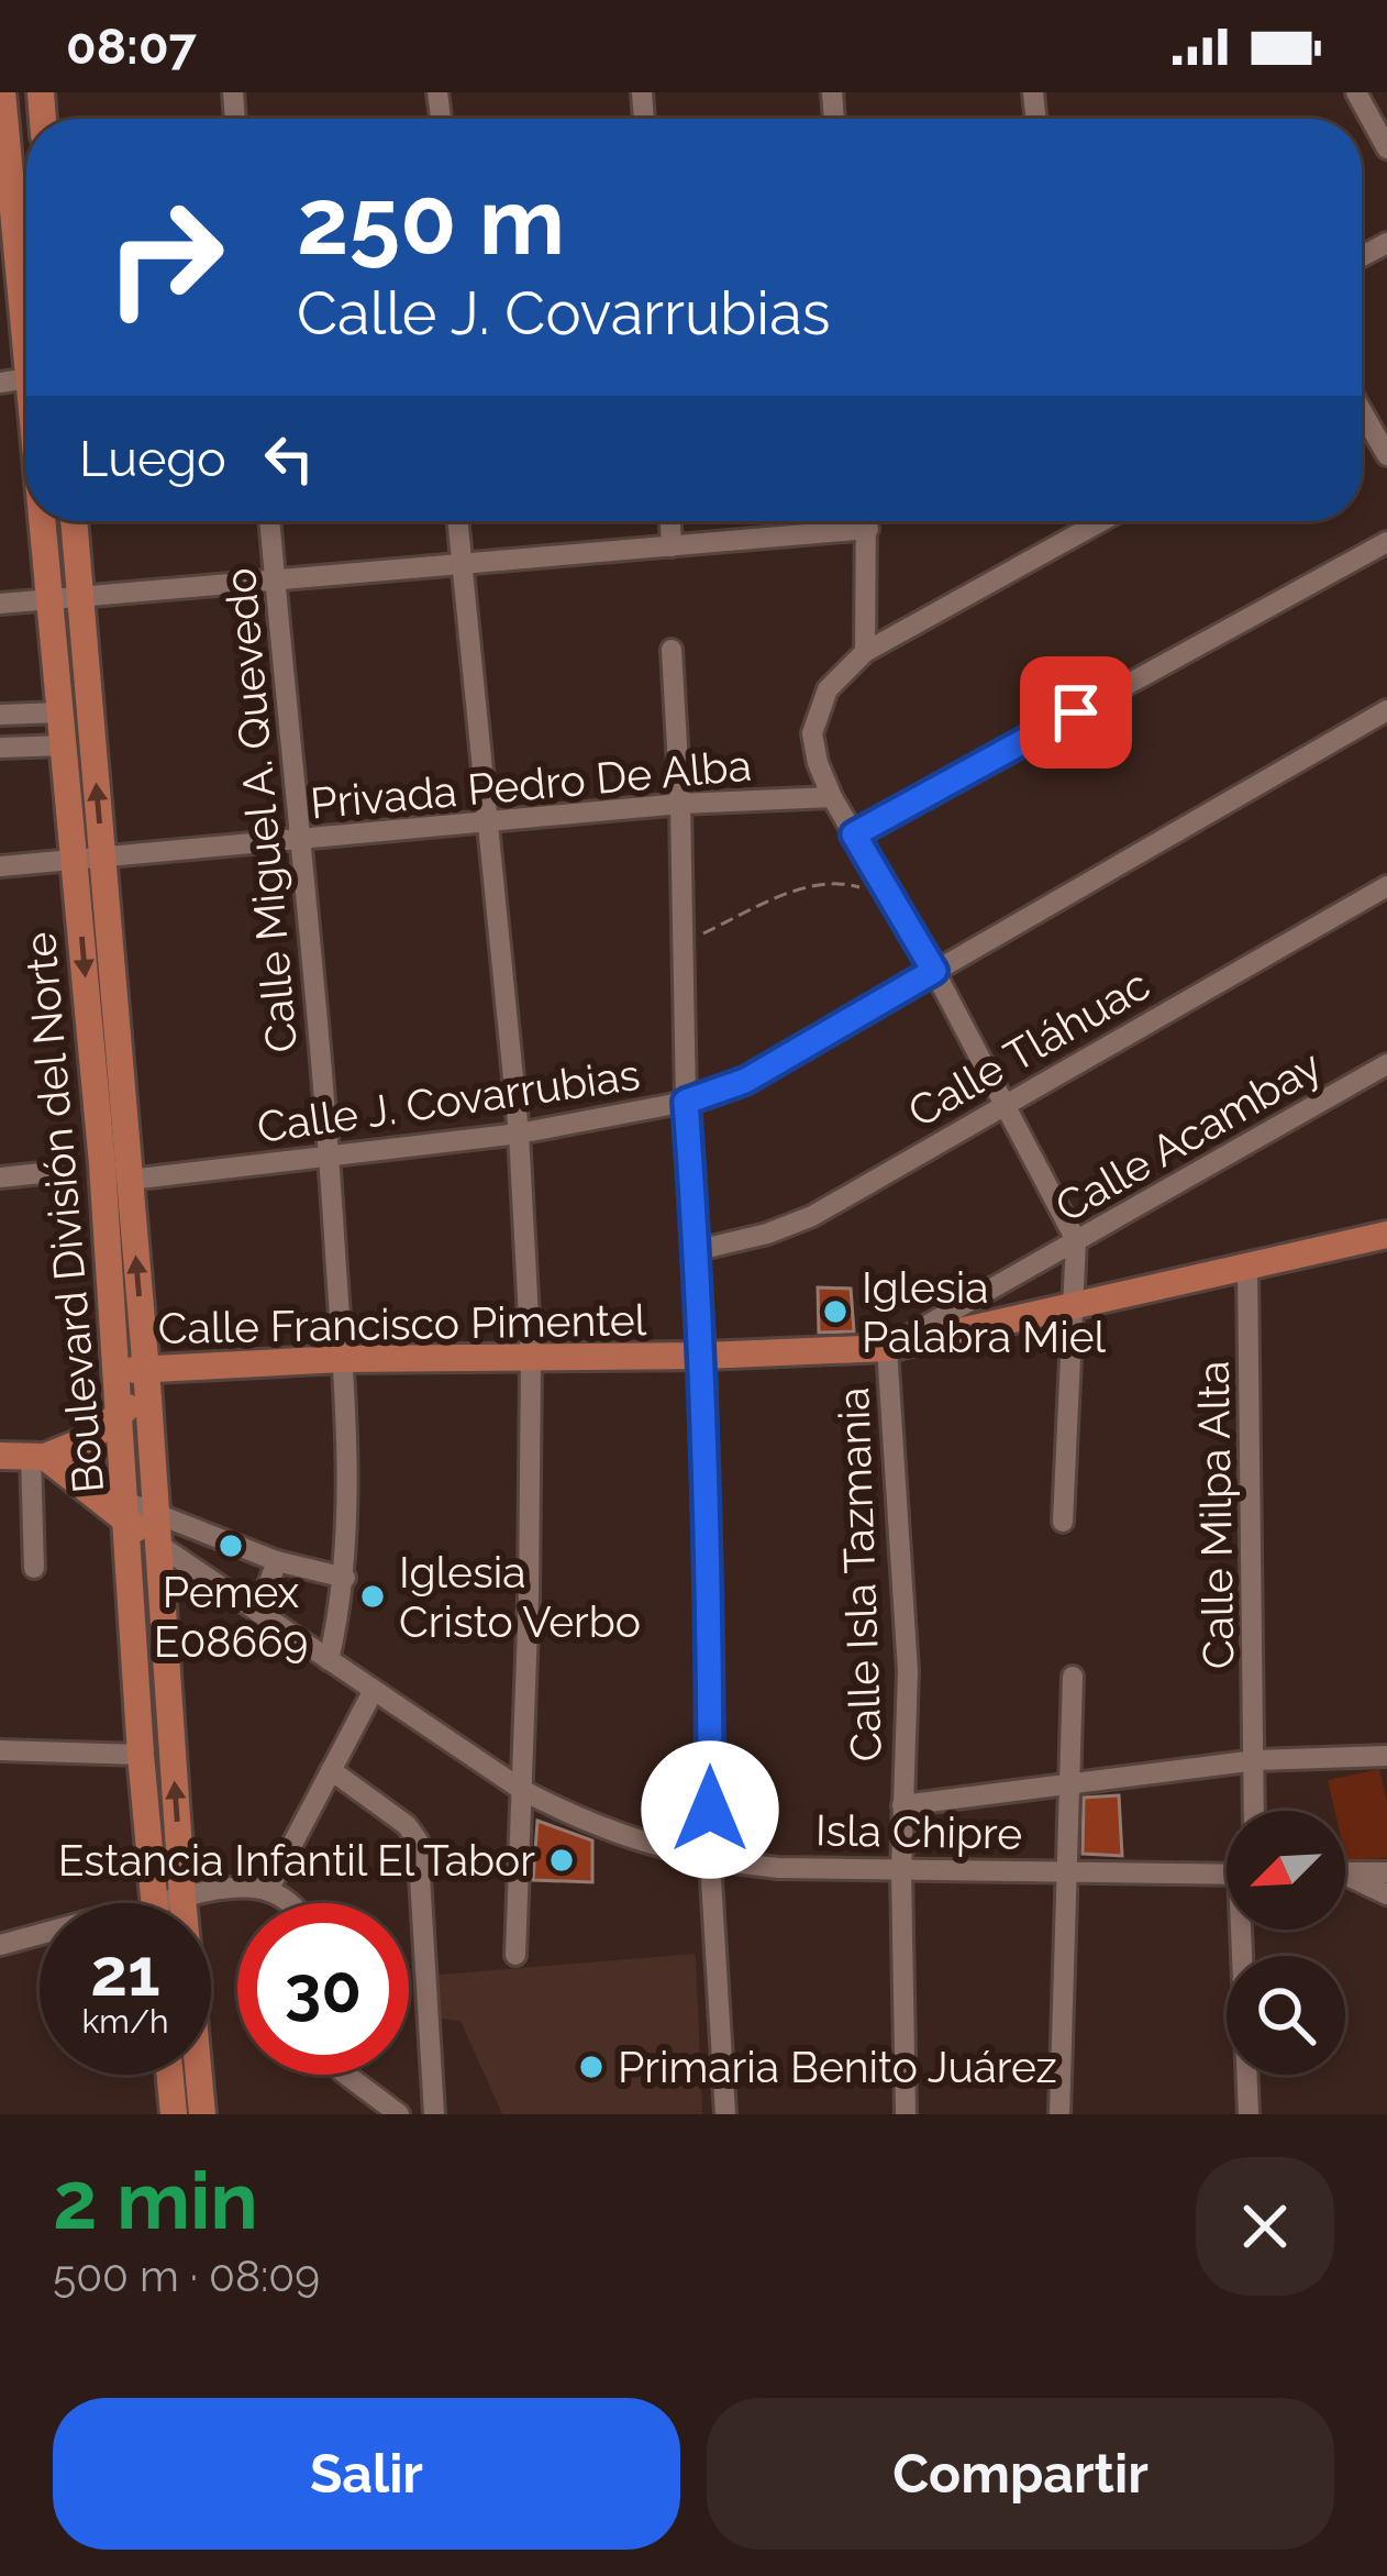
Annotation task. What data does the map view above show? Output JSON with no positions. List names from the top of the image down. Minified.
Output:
{"streets":{"main road":["Boulevard División del Norte","Calle Francisco Pimentel","Isla Chipre"],"street":["Privada Pedro De Alba","Calle Miguel A. Quevedo","Calle Tláhuac","Calle J. Covarrubias","Calle Acambay","Calle Milpa Alta","Calle Isla Tazmania"]},"crossings":[["Privada Pedro De Alba","Calle Miguel A. Quevedo"],["Privada Pedro De Alba","Boulevard División del Norte"],["Calle Miguel A. Quevedo","Calle J. Covarrubias"],["Calle Miguel A. Quevedo","Calle Francisco Pimentel"],["Calle Miguel A. Quevedo","Isla Chipre"],["Calle J. Covarrubias","Boulevard División del Norte"],["Calle Acambay","Calle Francisco Pimentel"],["Calle Acambay","Calle Isla Tazmania"],["Boulevard División del Norte","Calle Francisco Pimentel"],["Boulevard División del Norte","Isla Chipre"],["Calle Francisco Pimentel","Calle Milpa Alta"],["Calle Francisco Pimentel","Calle Isla Tazmania"],["Calle Isla Tazmania","Isla Chipre"]],"places":["Iglesia Palabra Miel","Pemex E08669","Iglesia Cristo Verbo","Estancia Infantil El Tabor","Primaria Benito Juárez"],"north":"bottom left","page":{"status":"08:07","turn":["250 m","Calle J. Covarrubias"],"then":"Luego","speed":"21 km/h","limit":"30","heading":["2 min","500 m · 08:09"],"buttons":["Salir","Compartir"]}}
